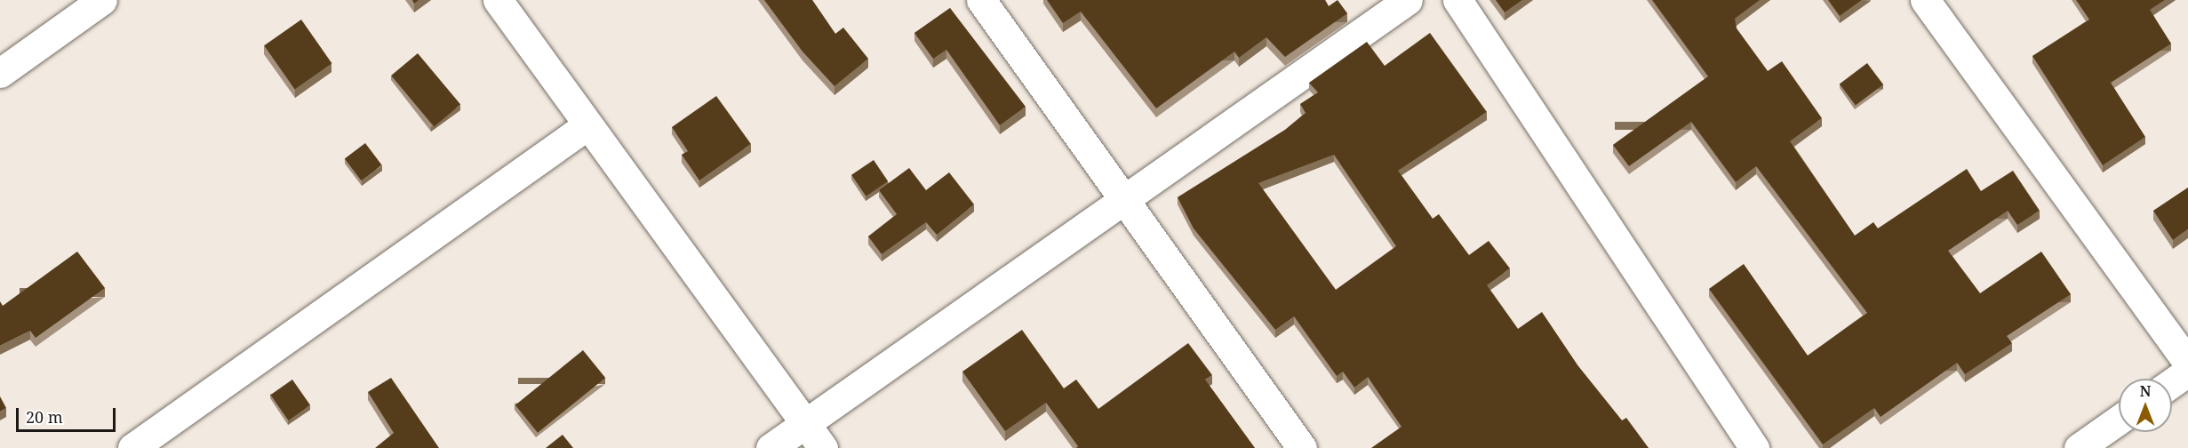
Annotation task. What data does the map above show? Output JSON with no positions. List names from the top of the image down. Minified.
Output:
{"scale_bar":"20 m","north":"top"}
